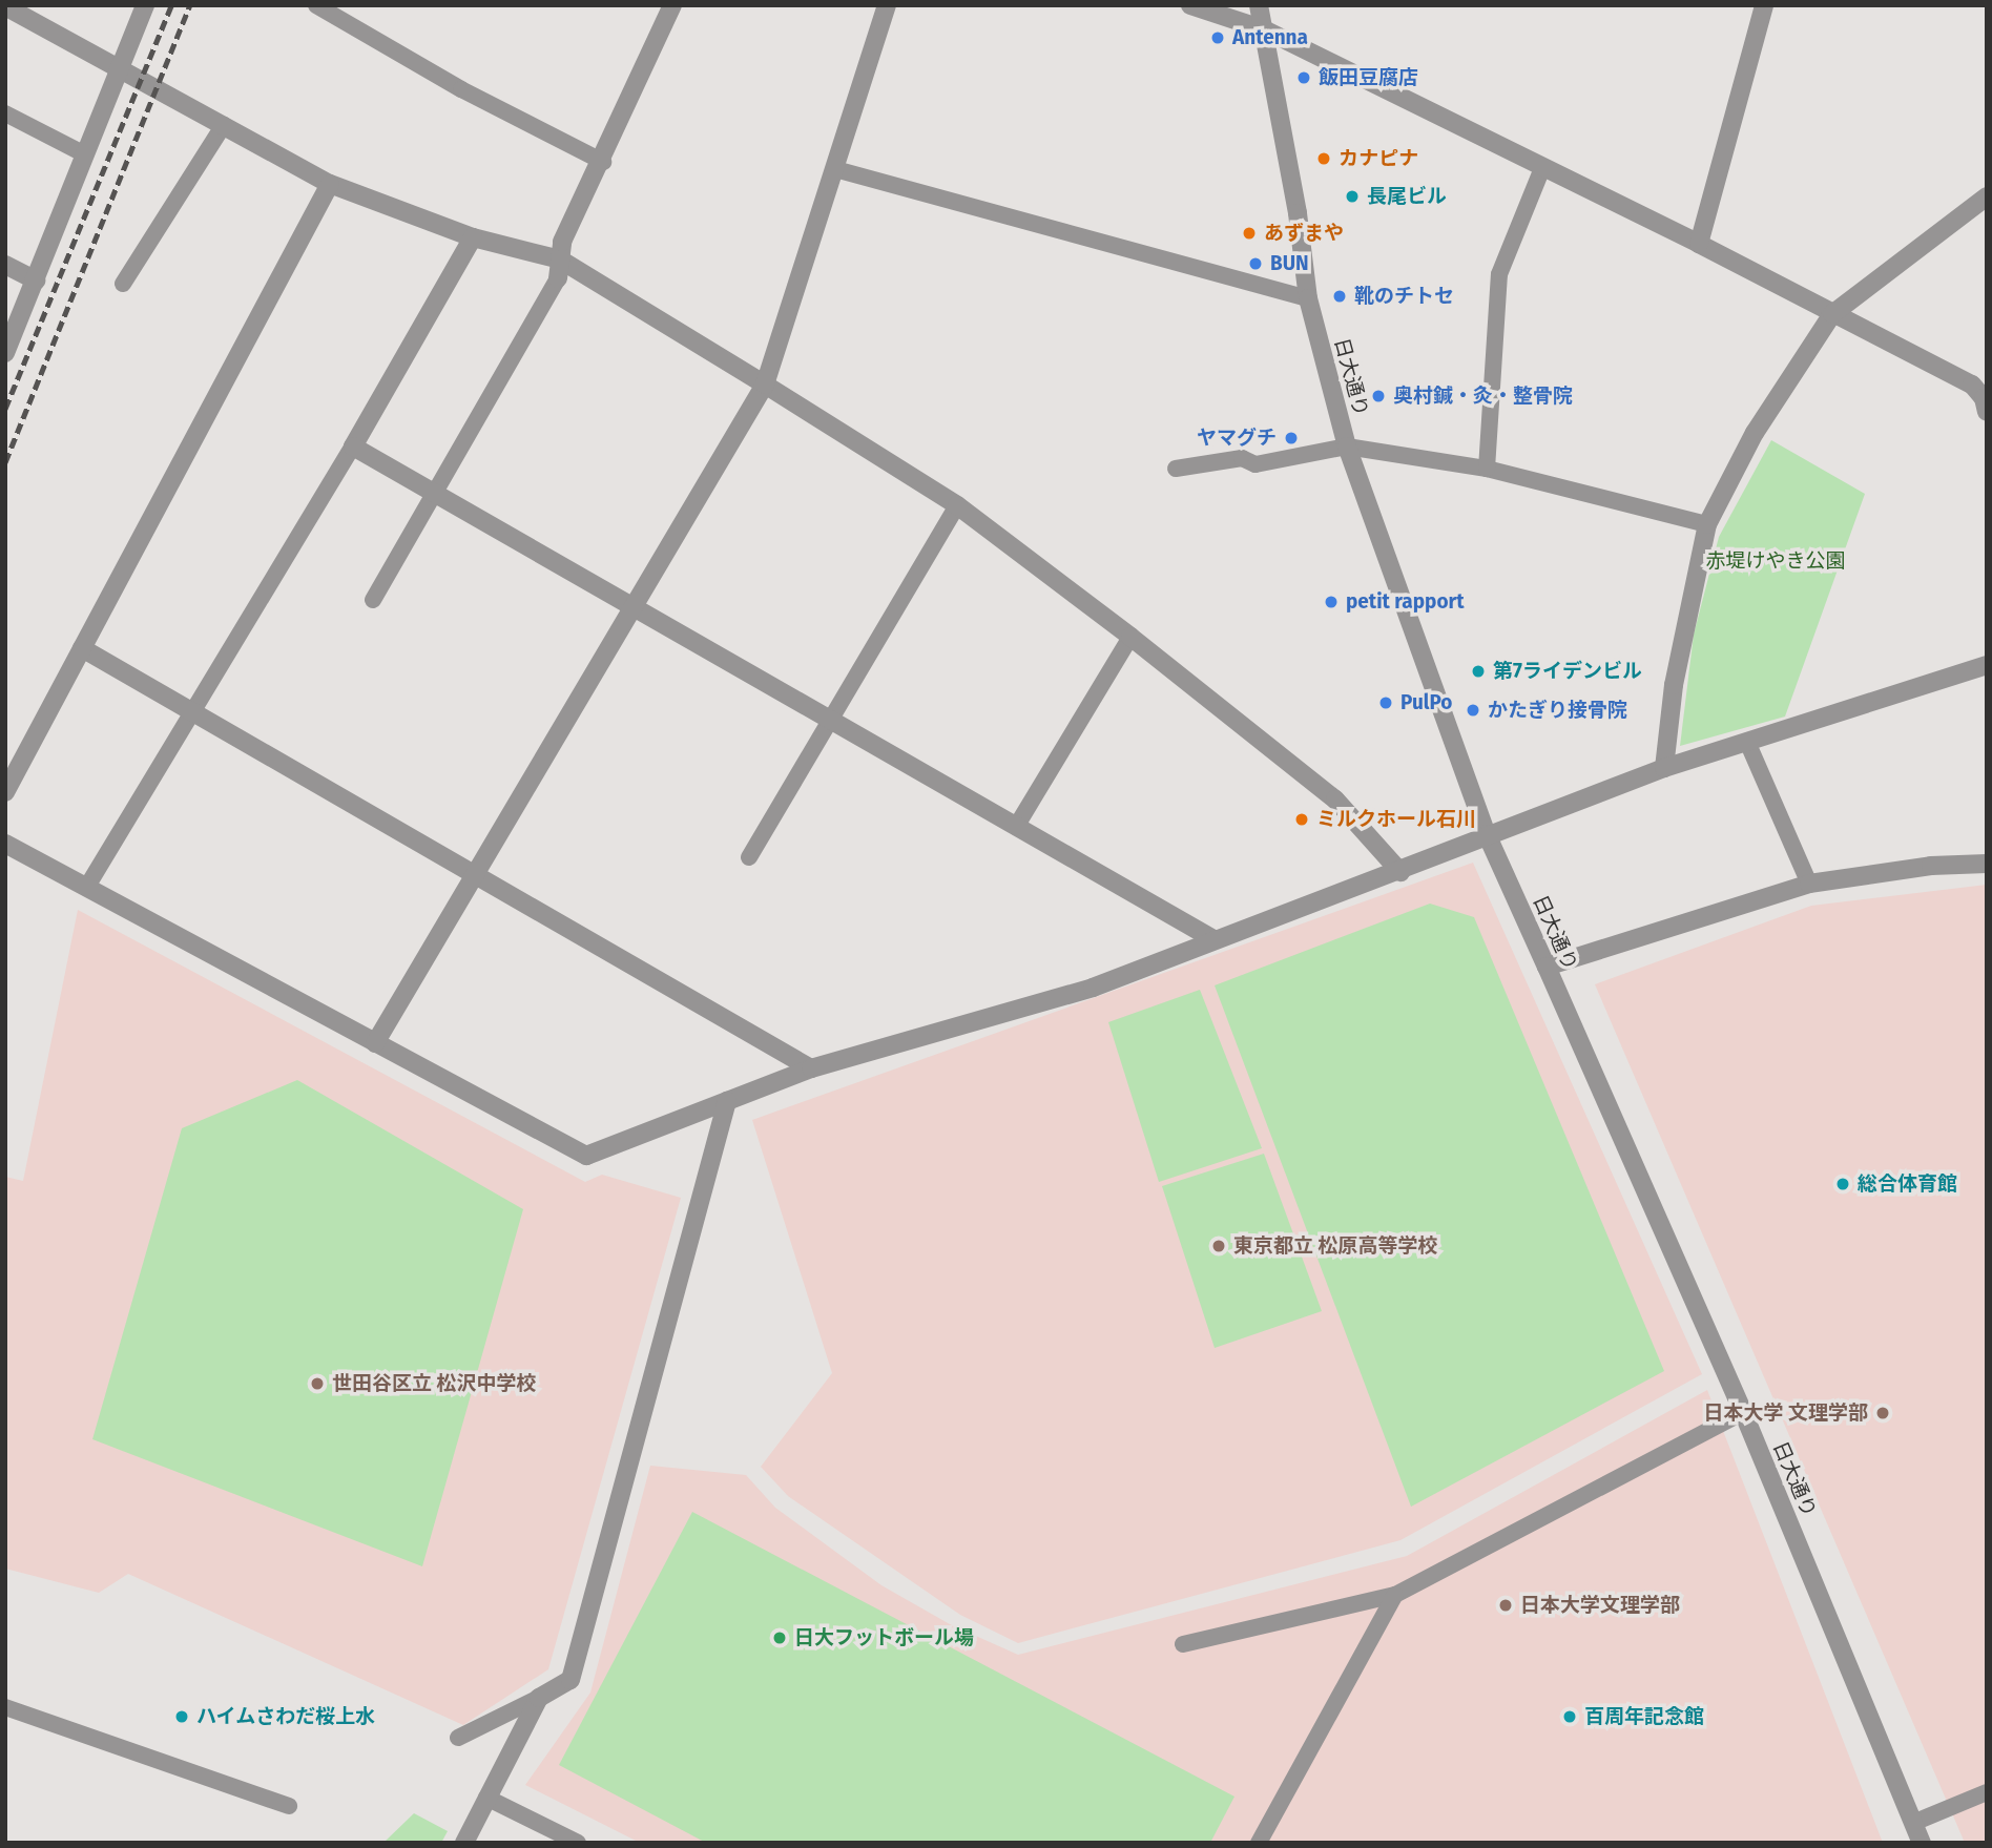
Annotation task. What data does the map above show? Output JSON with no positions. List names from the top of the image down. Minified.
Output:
{"streets":{"street":["日大通り"]},"parks":["赤堤けやき公園"],"places":["Antenna","飯田豆腐店","カナピナ","長尾ビル","あずまや","BUN","靴のチトセ","奥村鍼・灸・整骨院","ヤマグチ","petit rapport","第7ライデンビル","PulPo","かたぎり接骨院","ミルクホール石川","総合体育館","東京都立 松原高等学校","世田谷区立 松沢中学校","日本大学 文理学部","日本大学文理学部","日大フットボール場","ハイムさわだ桜上水","百周年記念館"]}
